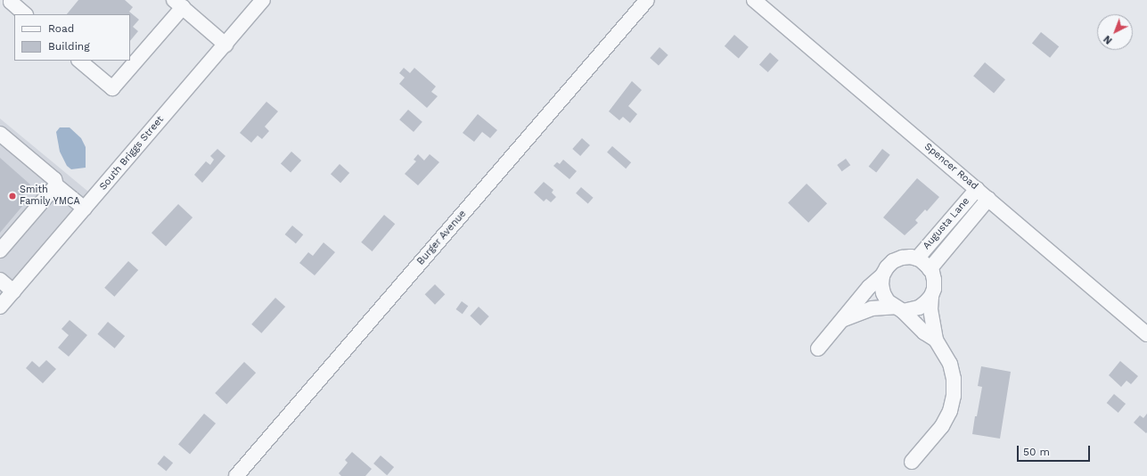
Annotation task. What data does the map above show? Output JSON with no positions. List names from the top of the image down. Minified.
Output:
{"streets":{"street":["South Briggs Street","Spencer Road","Augusta Lane","Burger Avenue"]},"crossings":[["Spencer Road","Augusta Lane"]],"places":["Smith Family YMCA"],"legend":["Road","Building"],"scale_bar":"50 m","north":"bottom left"}
